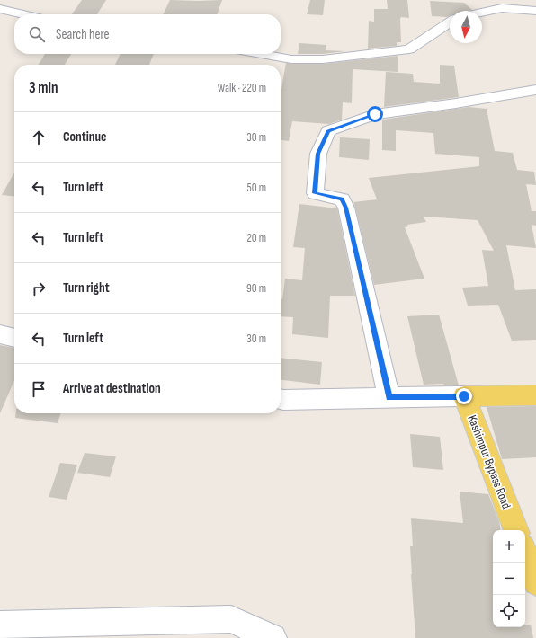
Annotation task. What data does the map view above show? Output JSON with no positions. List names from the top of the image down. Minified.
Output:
{"streets":{"main road":["Kashimpur Bypass Road"]},"north":"bottom","page":{"search":"Search here","heading":["3 min","Walk · 220 m"],"list":[["Continue","30 m"],["Turn left","50 m"],["Turn left","20 m"],["Turn right","90 m"],["Turn left","30 m"],"Arrive at destination"],"map_buttons":["+","−"]}}
